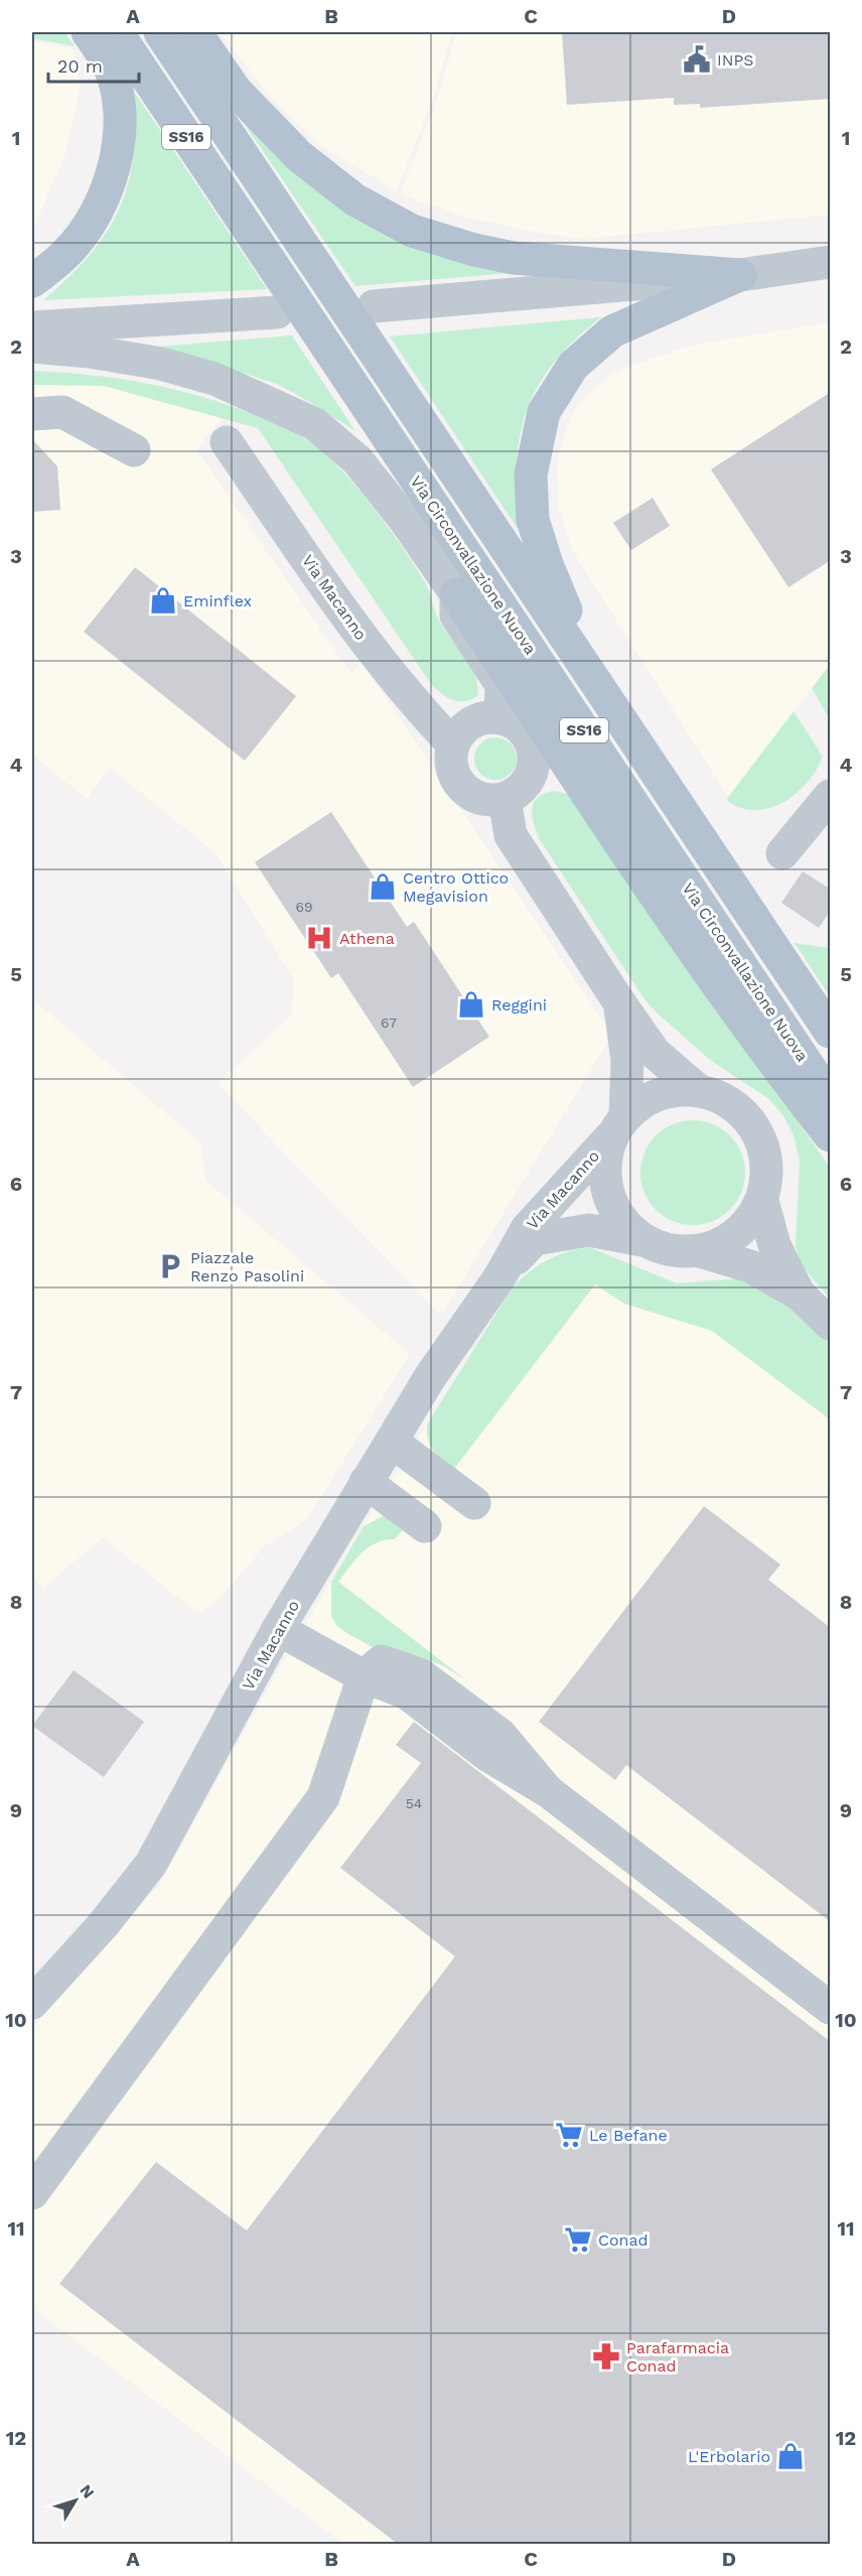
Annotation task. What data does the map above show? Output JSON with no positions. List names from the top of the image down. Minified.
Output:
{"streets":{"main road":["SS16","Via Circonvallazione Nuova"],"street":["Via Macanno"]},"places":{"public building":["INPS"],"shop":["Eminflex","Centro Ottico Megavision","Reggini","L'Erbolario"],"hospital":["Athena"],"parking":["Piazzale Renzo Pasolini"],"supermarket":["Le Befane","Conad"],"pharmacy":["Parafarmacia Conad"]},"house_numbers":["69","67","54"],"scale_bar":"20 m","north":"top right","grid":{"columns":["A","B","C","D"],"rows":["1","2","3","4","5","6","7","8","9","10","11","12"]}}
